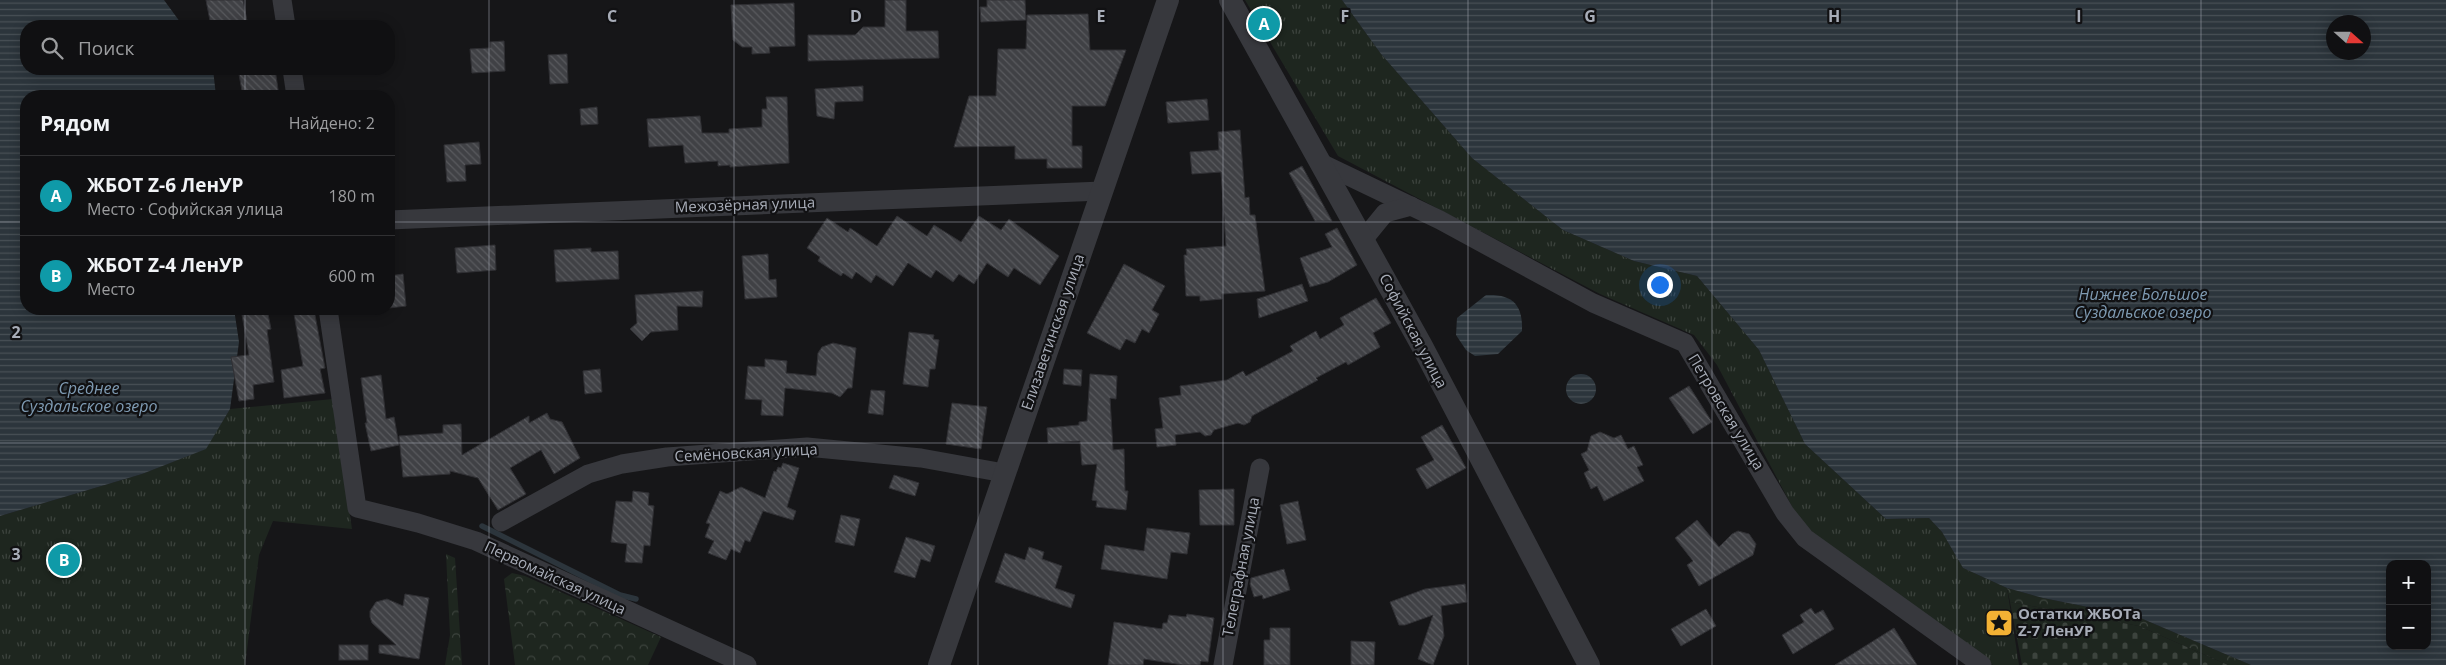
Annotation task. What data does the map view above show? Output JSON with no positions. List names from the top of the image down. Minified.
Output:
{"streets":{"street":["Межозёрная улица","Софийская улица","Елизаветинская улица","Петровская улица","Семёновская улица","Телеграфная улица","Первомайская улица"]},"crossings":[["Межозёрная улица","Елизаветинская улица"],["Софийская улица","Петровская улица"],["Елизаветинская улица","Семёновская улица"]],"water":["Нижнее Большое Суздальское озеро","Среднее Суздальское озеро"],"places":{"place":["Остатки ЖБОТа Z-7 ЛенУР"]},"north":"right","page":{"pins":["A","B"],"search":"Поиск","heading":["Рядом","Найдено: 2"],"list":[{"mark":"A","name":"ЖБОТ Z-6 ЛенУР","note":"Место · Софийская улица","value":"180 m"},{"mark":"B","name":"ЖБОТ Z-4 ЛенУР","note":"Место","value":"600 m"}],"map_buttons":["+","−"]},"grid":{"columns":["C","D","E","F","G","H","I"],"rows":["2","3"]}}
